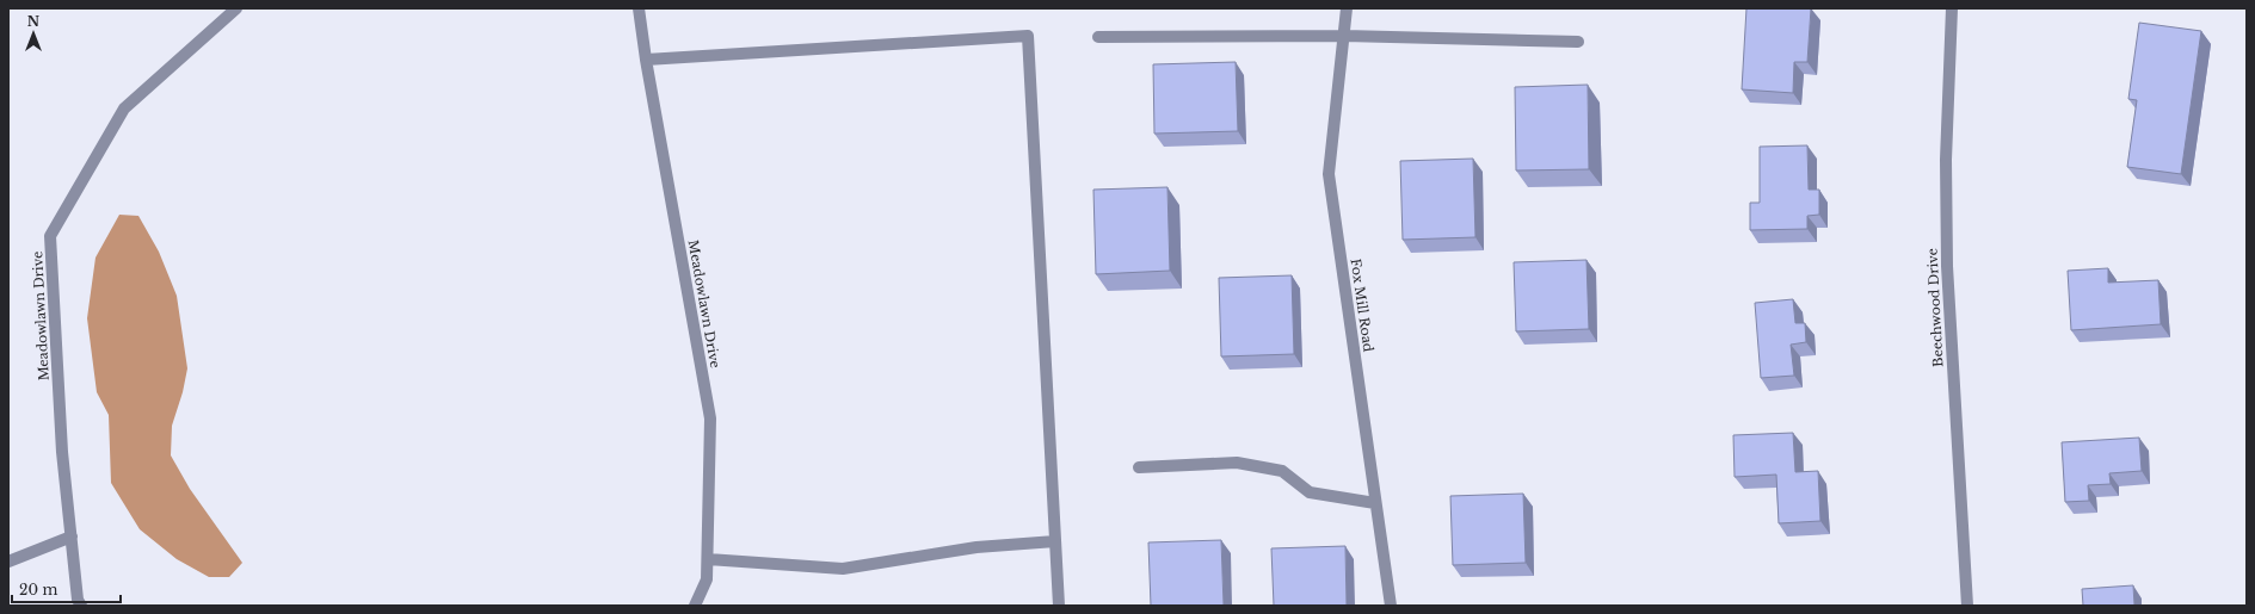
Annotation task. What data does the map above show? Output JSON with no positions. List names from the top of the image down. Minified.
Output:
{"streets":{"street":["Meadowlawn Drive","Fox Mill Road","Beechwood Drive"]},"scale_bar":"20 m","north":"top"}
